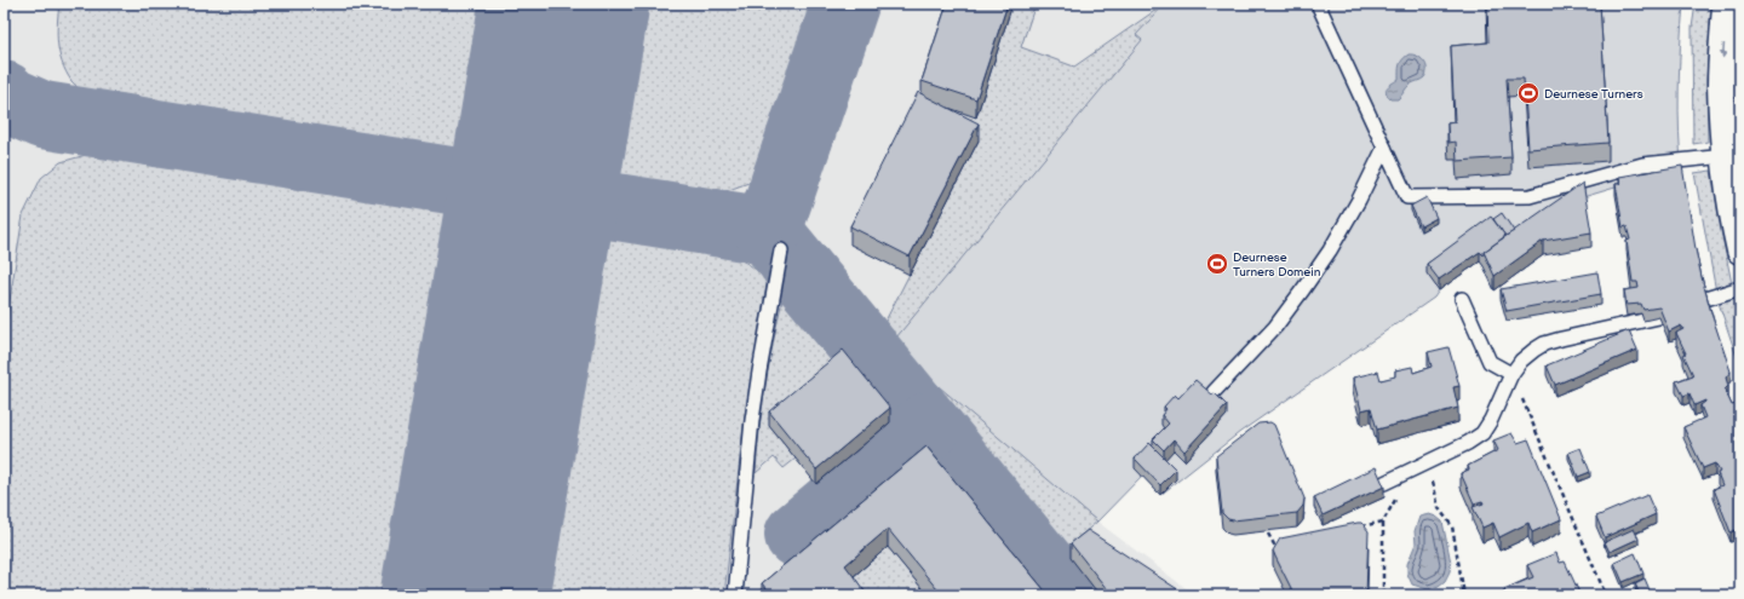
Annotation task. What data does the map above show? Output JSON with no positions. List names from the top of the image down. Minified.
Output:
{"places":{"sports":["Deurnese Turners","Deurnese Turners Domein"]}}
